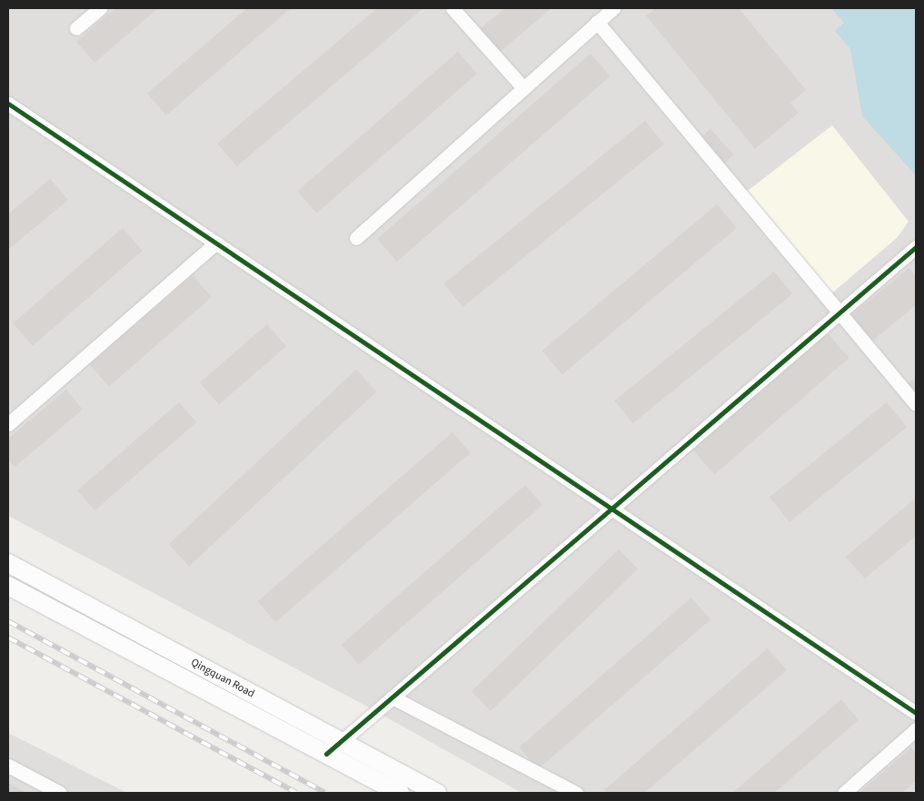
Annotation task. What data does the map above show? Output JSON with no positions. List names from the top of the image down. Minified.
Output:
{"streets":{"street":["Qingquan Road"]}}
